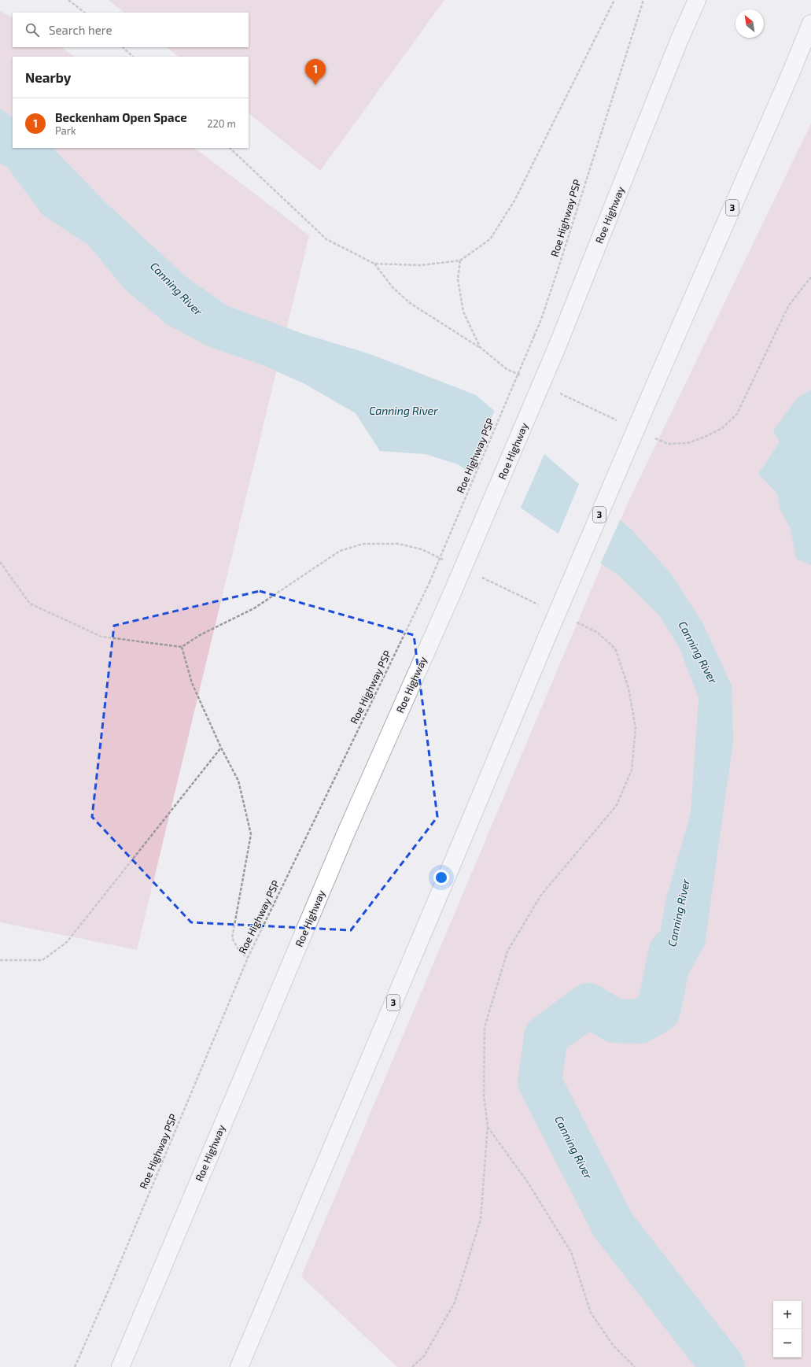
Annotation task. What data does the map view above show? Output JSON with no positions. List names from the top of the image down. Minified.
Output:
{"streets":{"highway":["3","Roe Highway"],"path":["Roe Highway PSP"]},"water":["Canning River"],"north":"top left","page":{"search":"Search here","heading":"Nearby","pins":"1","list":[{"mark":"1","name":"Beckenham Open Space","note":"Park","value":"220 m"}],"map_buttons":["+","−"]}}
